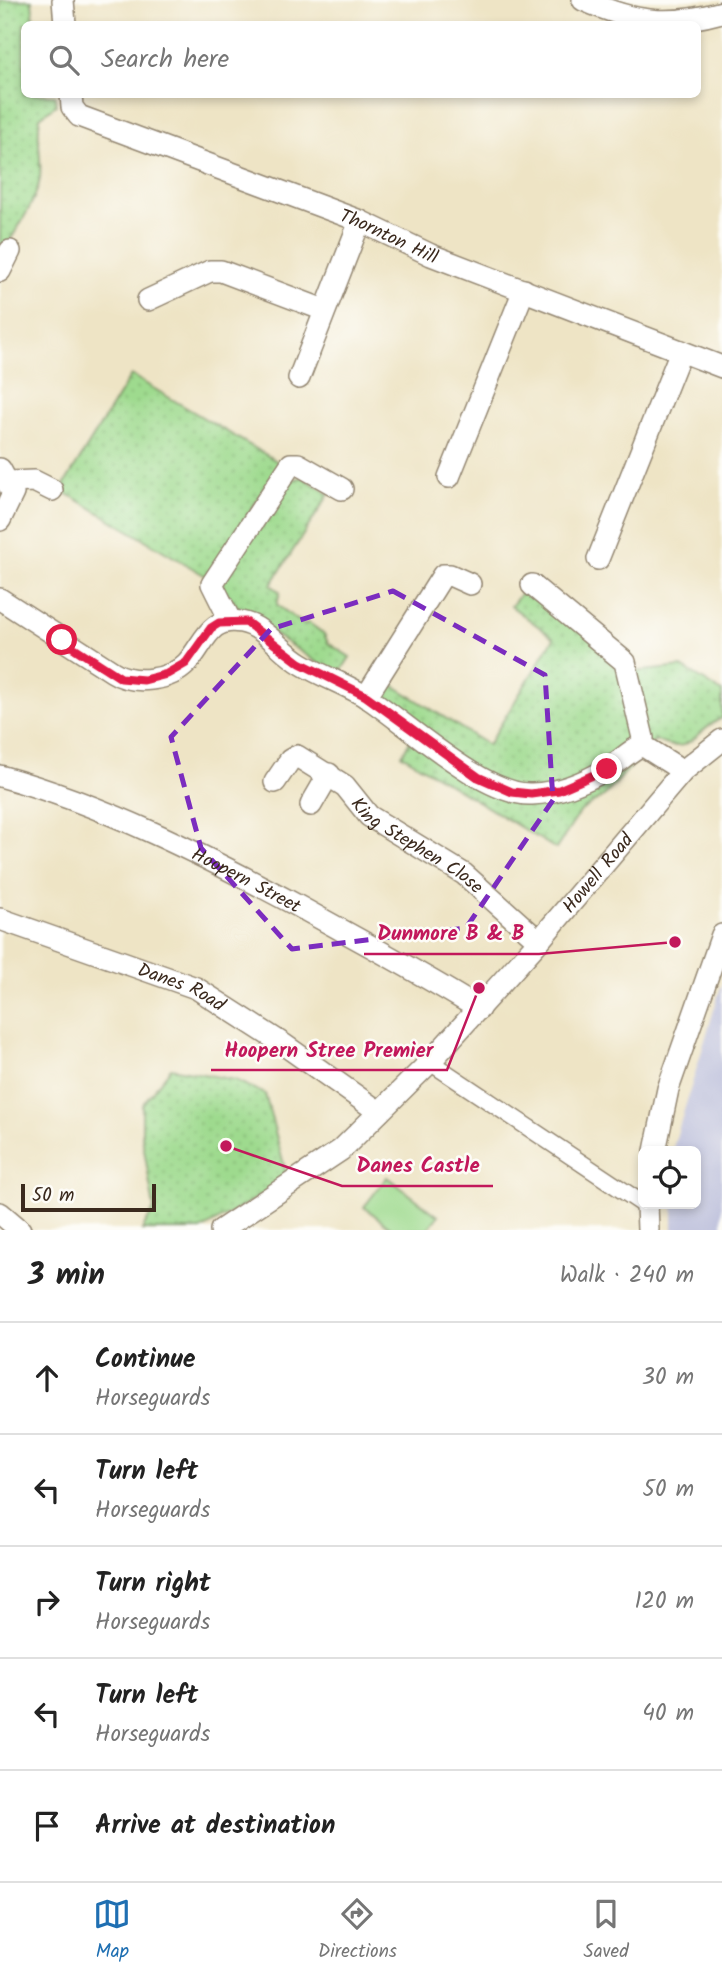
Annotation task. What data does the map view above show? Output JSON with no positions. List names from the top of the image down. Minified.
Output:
{"streets":{"street":["Thornton Hill","King Stephen Close","Howell Road","Hoopern Street","Danes Road"]},"crossings":[["King Stephen Close","Howell Road"],["Howell Road","Hoopern Street"],["Howell Road","Danes Road"]],"places":["Dunmore B & B","Hoopern Stree Premier","Danes Castle"],"scale_bar":"50 m","page":{"search":"Search here","scale":"50 m","heading":["3 min","Walk · 240 m"],"list":[["Continue","Horseguards","30 m"],["Turn left","Horseguards","50 m"],["Turn right","Horseguards","120 m"],["Turn left","Horseguards","40 m"],"Arrive at destination"],"nav":["Map","Directions","Saved"]}}
